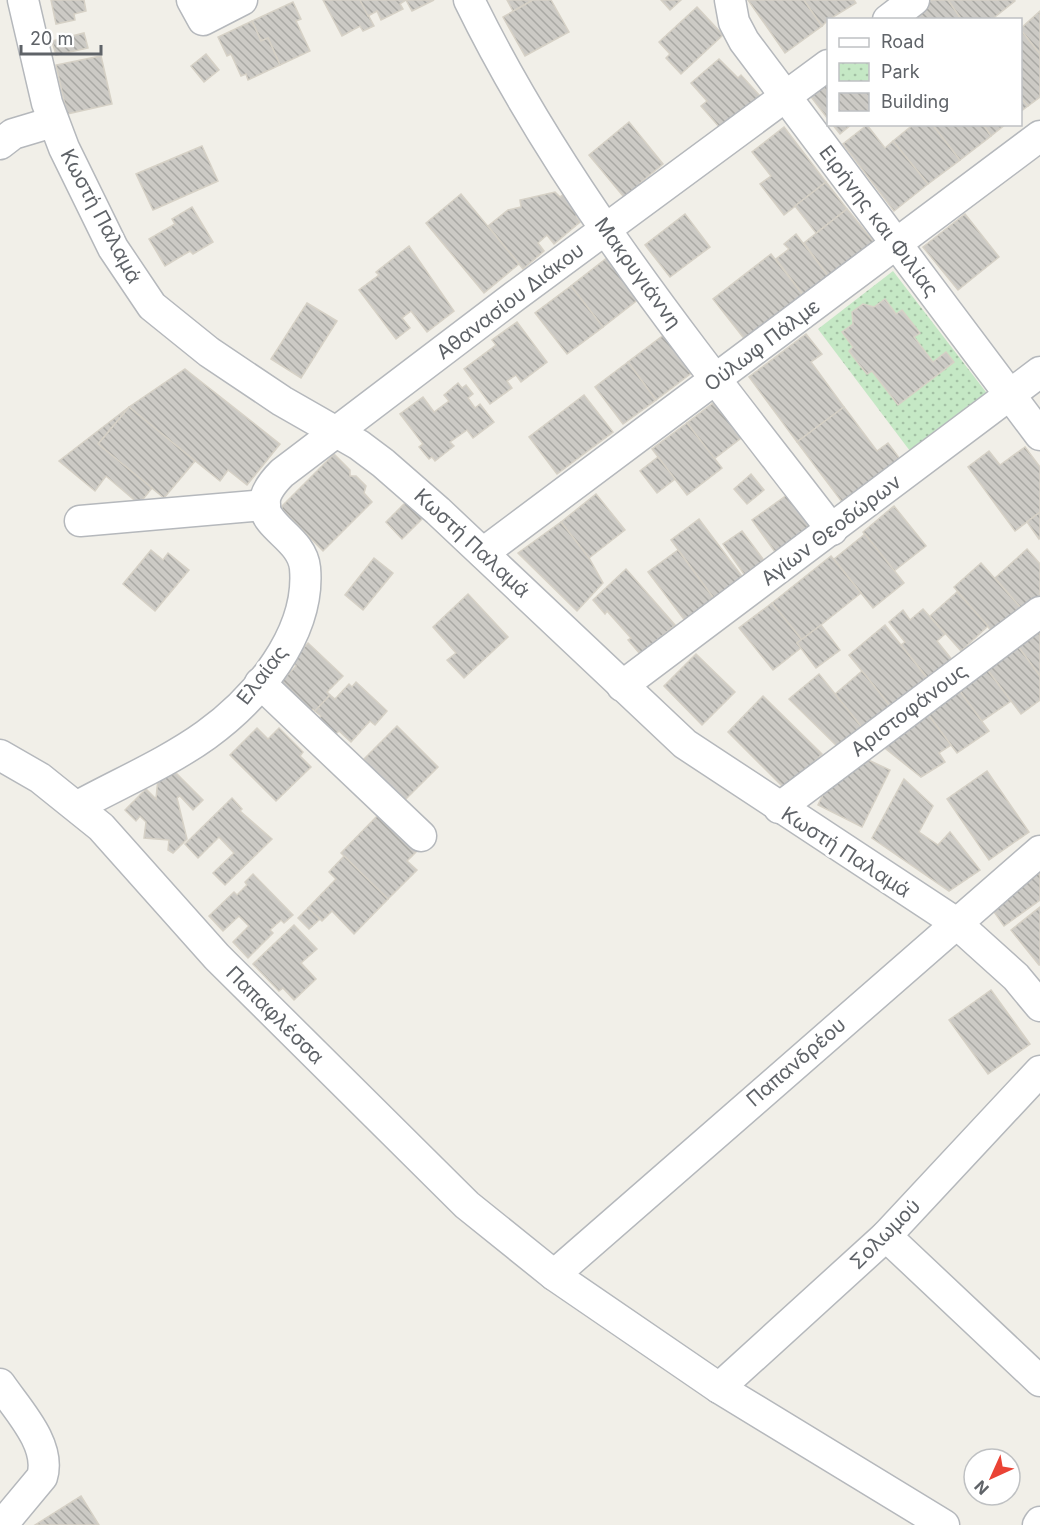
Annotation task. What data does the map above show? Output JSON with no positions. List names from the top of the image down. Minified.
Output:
{"streets":{"street":["Κωστή Παλαμά","Ειρήνης και Φιλίας","Μακρυγιάννη","Αθανασίου Διάκου","Ούλωφ Πάλμε","Αγίων Θεοδώρων","Ελαίας","Αριστοφάνους","Παπαφλέσσα","Παπανδρέου","Σολωμού"]},"crossings":[["Κωστή Παλαμά","Αθανασίου Διάκου"],["Κωστή Παλαμά","Ούλωφ Πάλμε"],["Κωστή Παλαμά","Αγίων Θεοδώρων"],["Κωστή Παλαμά","Αριστοφάνους"],["Κωστή Παλαμά","Παπανδρέου"],["Ειρήνης και Φιλίας","Αθανασίου Διάκου"],["Ειρήνης και Φιλίας","Ούλωφ Πάλμε"],["Ειρήνης και Φιλίας","Αγίων Θεοδώρων"],["Μακρυγιάννη","Αθανασίου Διάκου"],["Μακρυγιάννη","Ούλωφ Πάλμε"],["Μακρυγιάννη","Αγίων Θεοδώρων"],["Ελαίας","Παπαφλέσσα"],["Παπαφλέσσα","Παπανδρέου"],["Παπαφλέσσα","Σολωμού"]],"legend":["Road","Park","Building"],"scale_bar":"20 m","north":"bottom left"}
